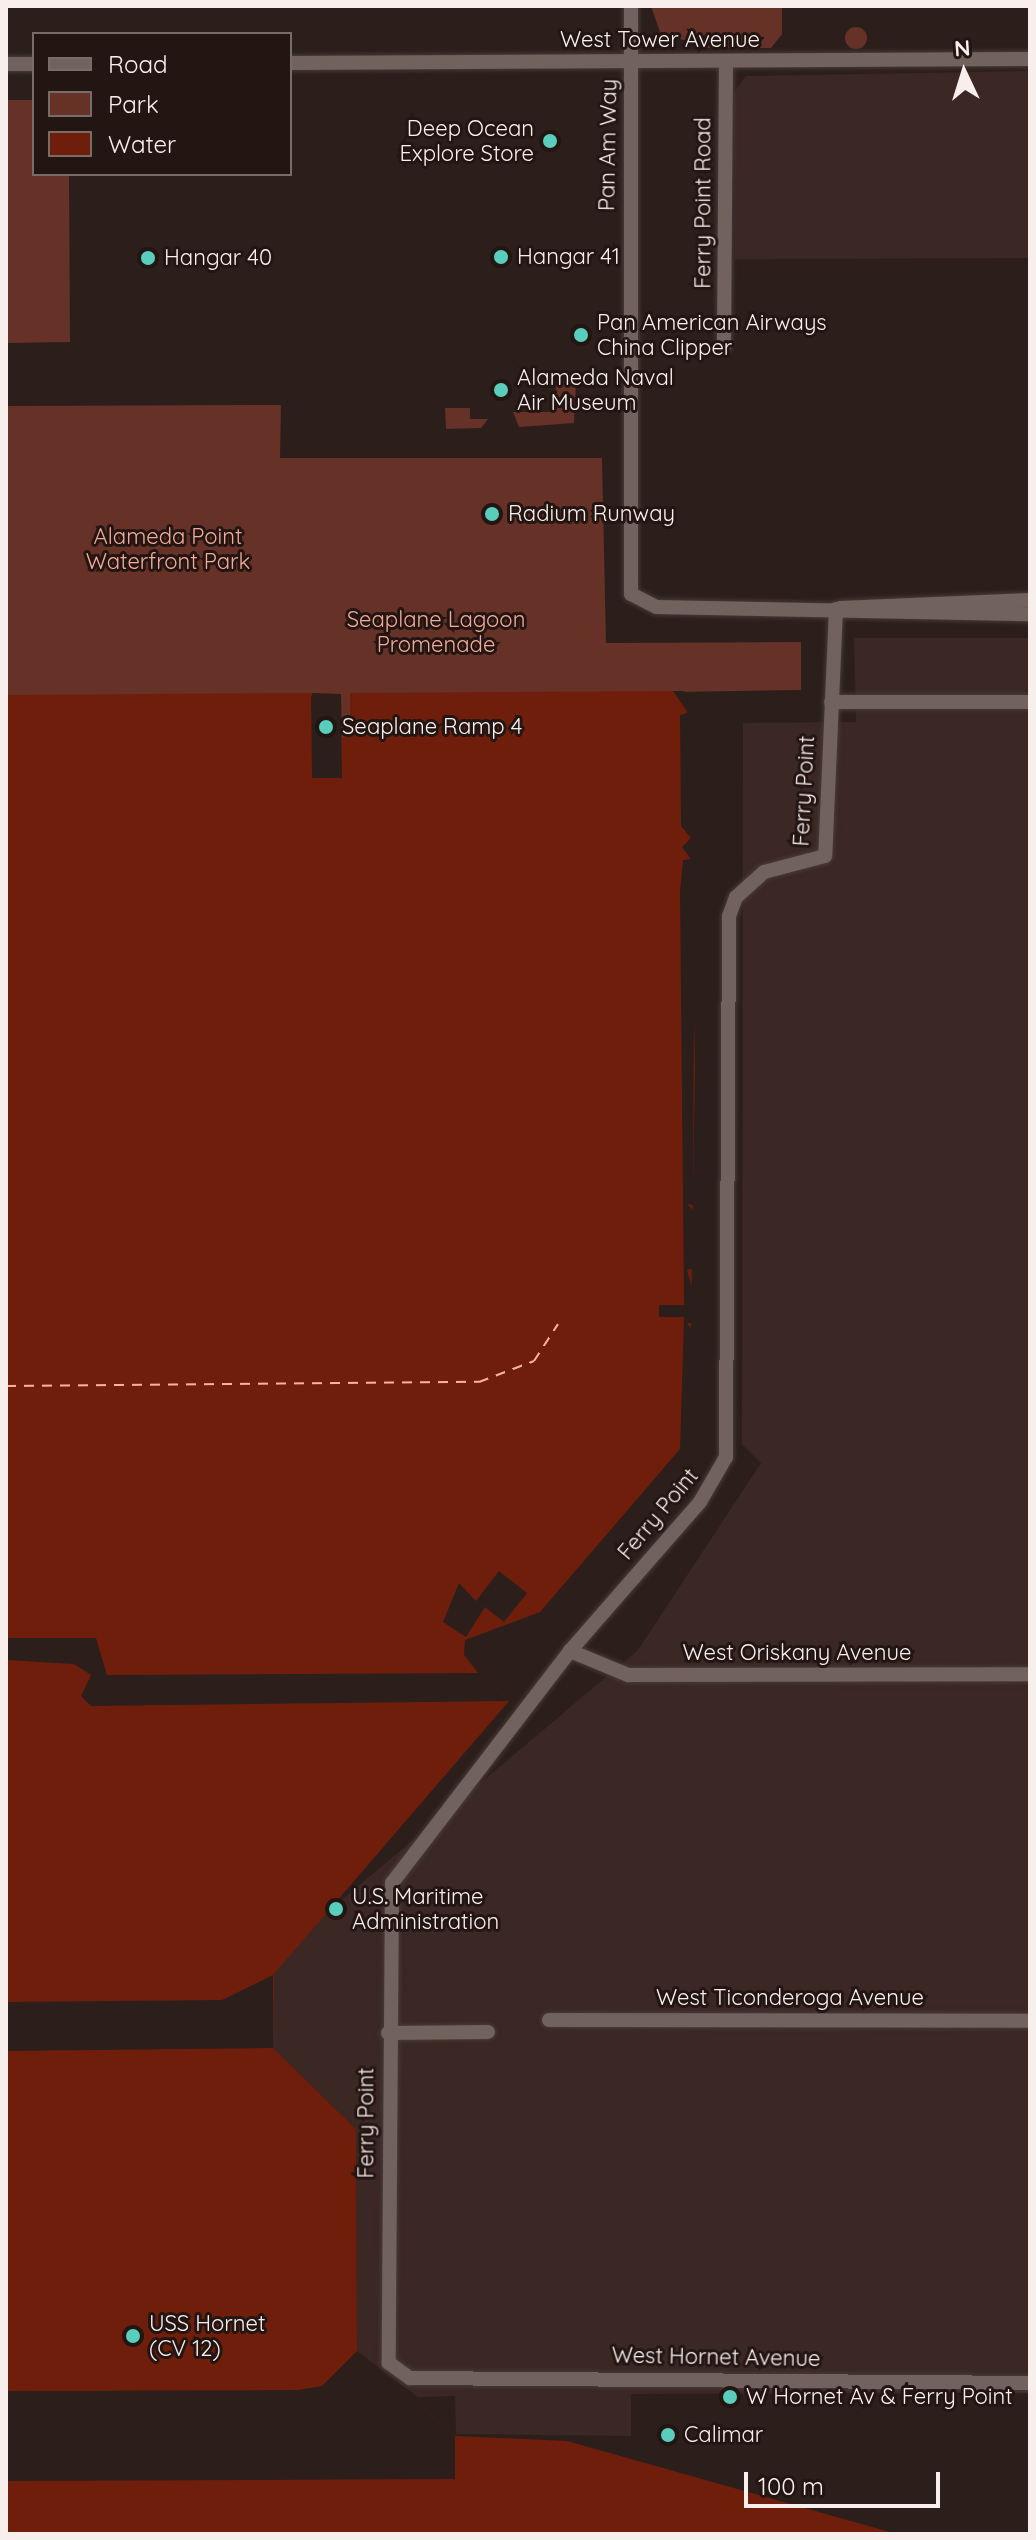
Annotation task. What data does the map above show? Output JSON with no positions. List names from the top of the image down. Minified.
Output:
{"streets":{"street":["West Tower Avenue","Pan Am Way","Ferry Point Road","Ferry Point","West Oriskany Avenue","West Ticonderoga Avenue","West Hornet Avenue"]},"crossings":[["West Tower Avenue","Pan Am Way"],["West Tower Avenue","Ferry Point Road"],["Pan Am Way","Ferry Point"],["Ferry Point","West Oriskany Avenue"],["Ferry Point","West Hornet Avenue"]],"parks":["Alameda Point Waterfront Park","Seaplane Lagoon Promenade"],"places":["Deep Ocean Explore Store","Hangar 41","Hangar 40","Pan American Airways China Clipper","Alameda Naval Air Museum","Radium Runway","Seaplane Ramp 4","U.S. Maritime Administration","USS Hornet (CV 12)","W Hornet Av & Ferry Point","Calimar"],"legend":["Road","Park","Water"],"scale_bar":"100 m","north":"top"}
